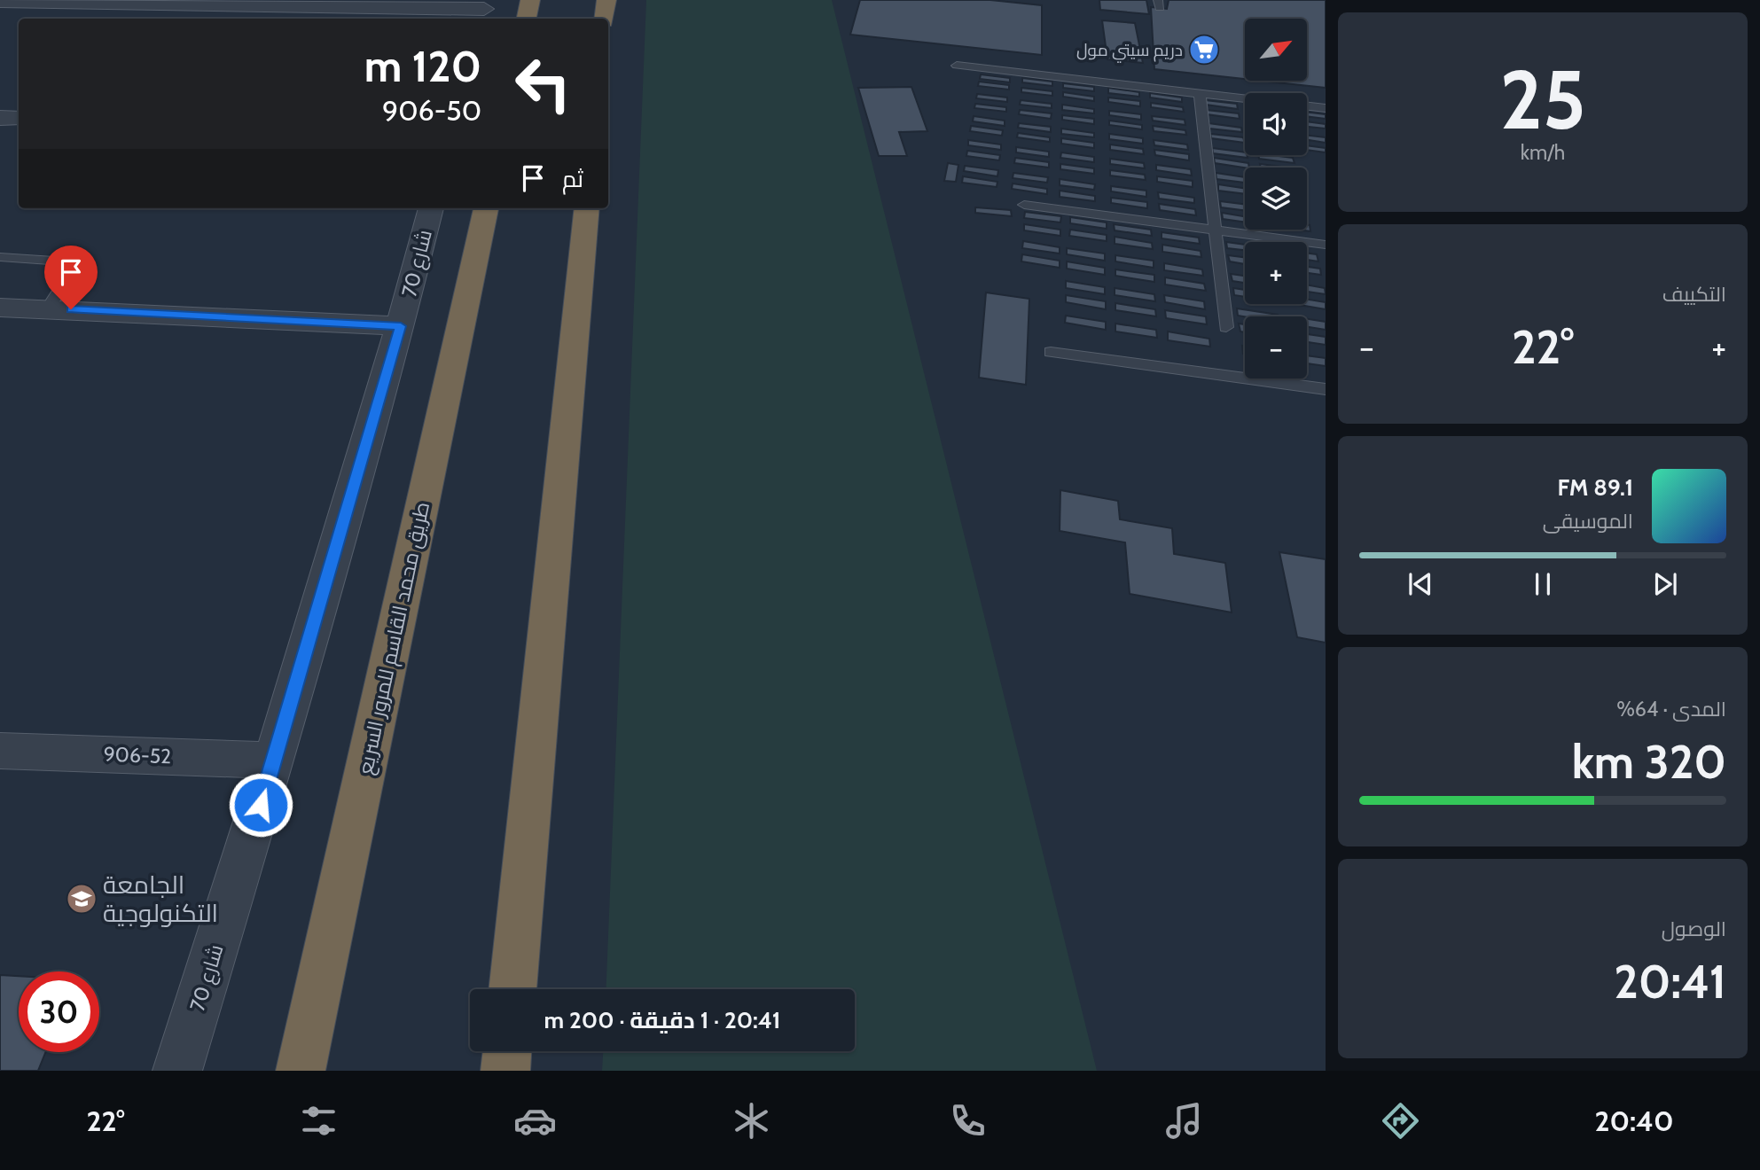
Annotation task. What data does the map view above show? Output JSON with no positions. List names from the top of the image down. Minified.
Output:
{"streets":{"highway":["طريق محمد القاسم للمرور السريع"],"street":["شارع 70","906-52"]},"crossings":[["شارع 70","906-52"]],"places":{"supermarket":["دريم سيتي مول"],"school or university":["الجامعة التكنولوجية"]},"north":"top right","page":{"tile":[["25","km/h"],"التكييف",["المدى · 64%","320 km"],["الوصول","20:41"]],"map_buttons":["+","−"],"turn":["120 m","906-50"],"then":"ثم","heat":["−","22°","+"],"song":["89.1 FM","الموسيقى"],"limit":"30","trip":"20:41 · 1 دقيقة · 200 m","tabs":["20:40","22°"]}}
